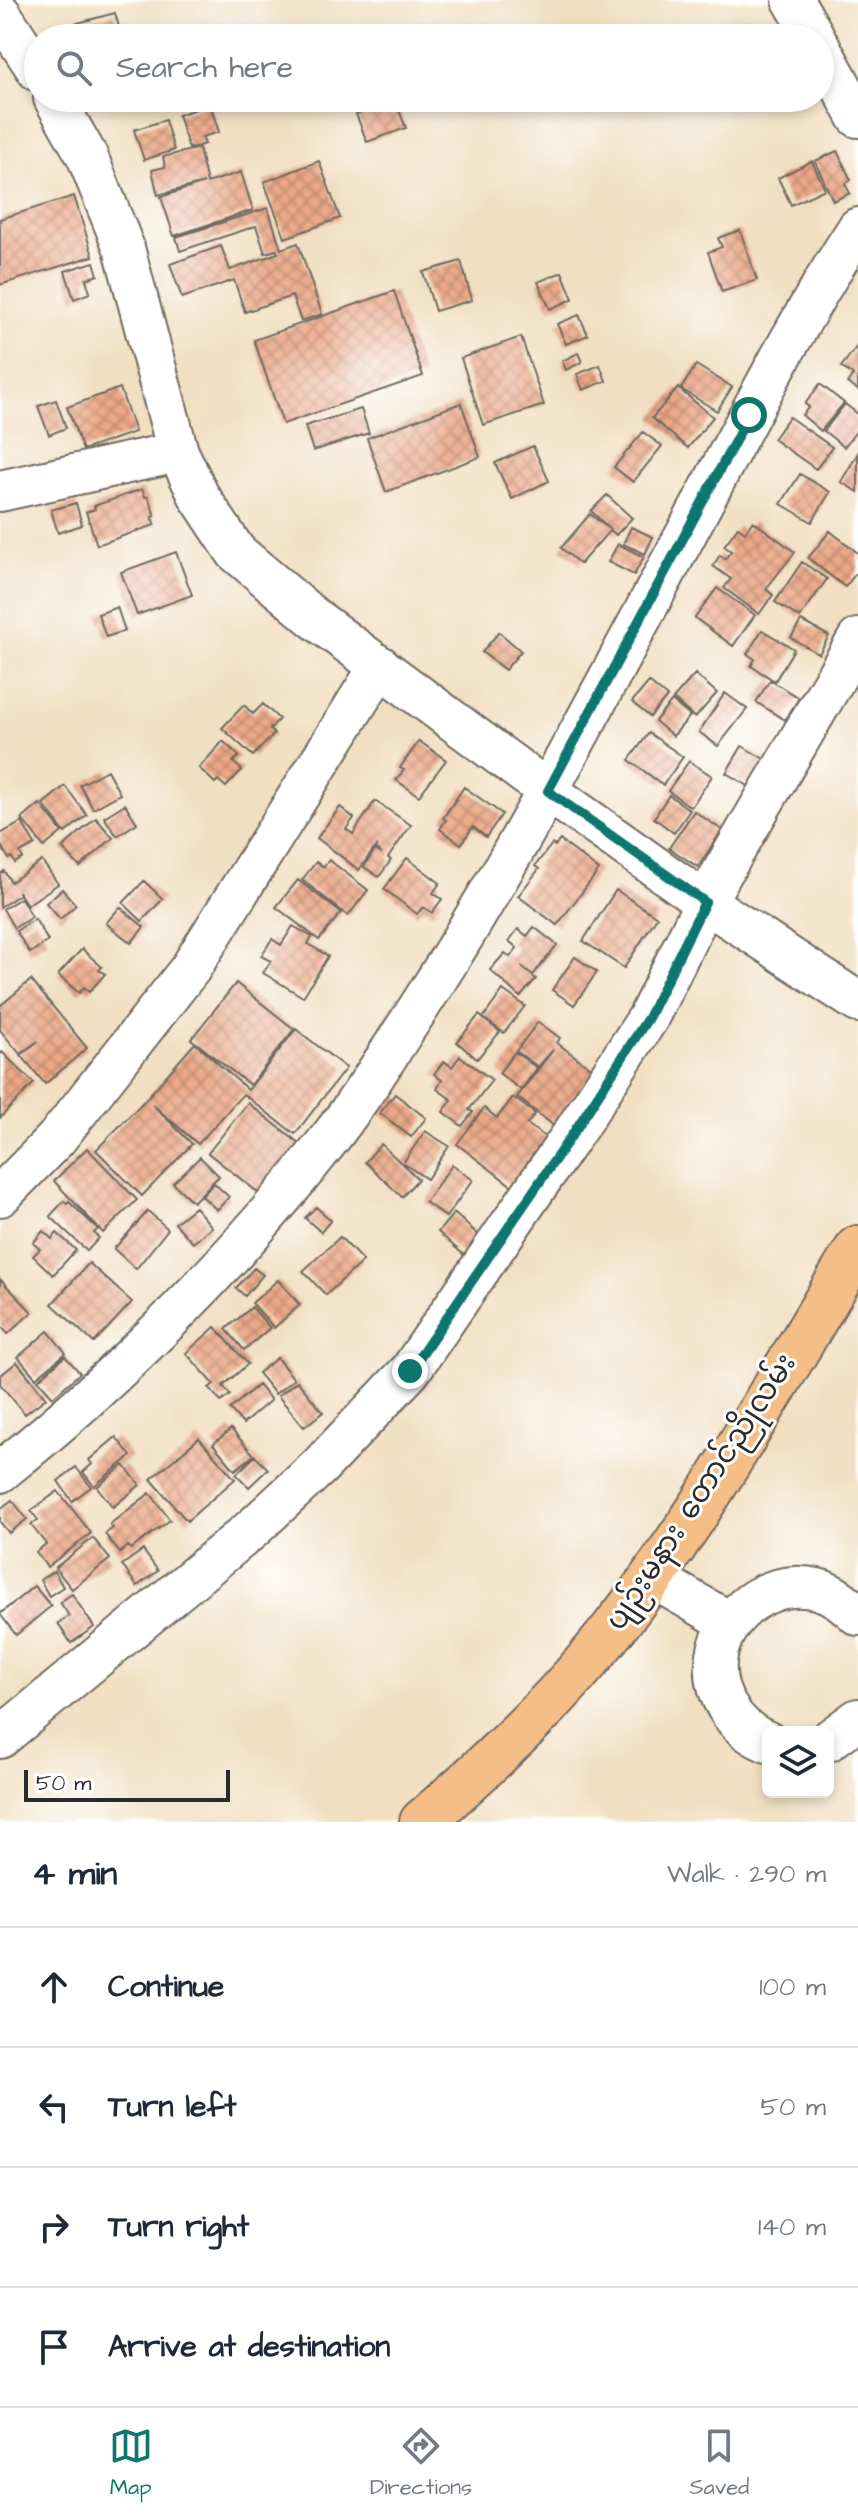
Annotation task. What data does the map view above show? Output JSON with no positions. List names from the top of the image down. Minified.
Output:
{"streets":{"main road":["ပျဉ်းမနား တောင်ညိုလမ်း"]},"scale_bar":"50 m","page":{"search":"Search here","scale":"50 m","heading":["4 min","Walk · 290 m"],"list":[["Continue","100 m"],["Turn left","50 m"],["Turn right","140 m"],"Arrive at destination"],"nav":["Map","Directions","Saved"]}}
